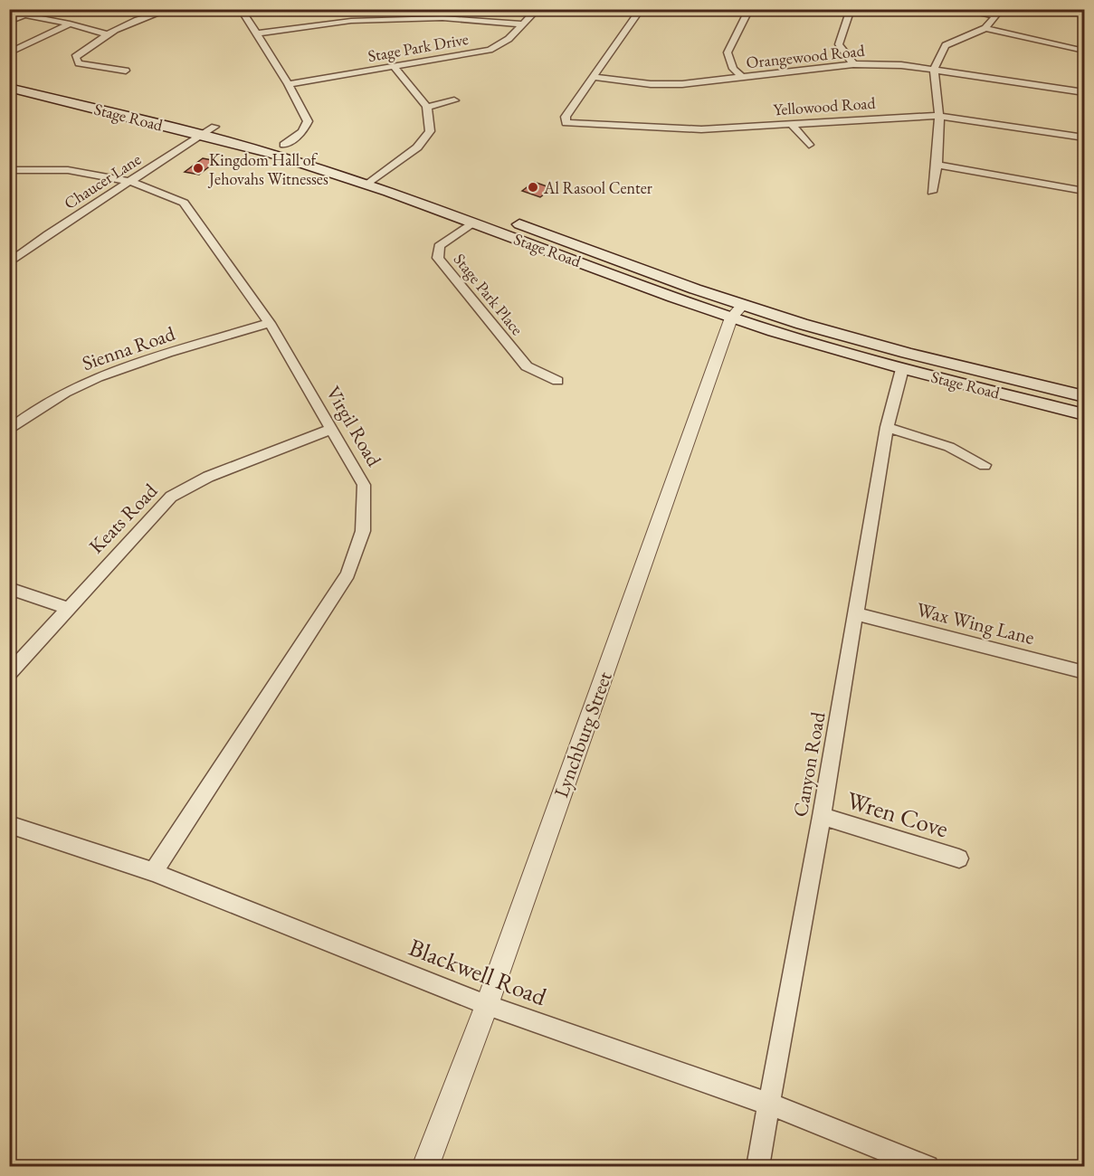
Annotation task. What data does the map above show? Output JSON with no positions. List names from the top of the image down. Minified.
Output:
{"streets":{"main road":["Stage Road"],"street":["Stage Park Drive","Orangewood Road","Yellowood Road","Chaucer Lane","Stage Park Place","Sienna Road","Virgil Road","Keats Road","Wax Wing Lane","Lynchburg Street","Canyon Road","Wren Cove","Blackwell Road"]},"crossings":[["Orangewood Road","Yellowood Road"],["Stage Road","Chaucer Lane"],["Stage Road","Stage Park Place"],["Stage Road","Lynchburg Street"],["Stage Road","Canyon Road"],["Chaucer Lane","Virgil Road"],["Sienna Road","Virgil Road"],["Virgil Road","Keats Road"],["Virgil Road","Blackwell Road"],["Wax Wing Lane","Canyon Road"],["Lynchburg Street","Blackwell Road"],["Canyon Road","Wren Cove"],["Canyon Road","Blackwell Road"]],"places":["Kingdom Hall of Jehovahs Witnesses","Al Rasool Center"]}
